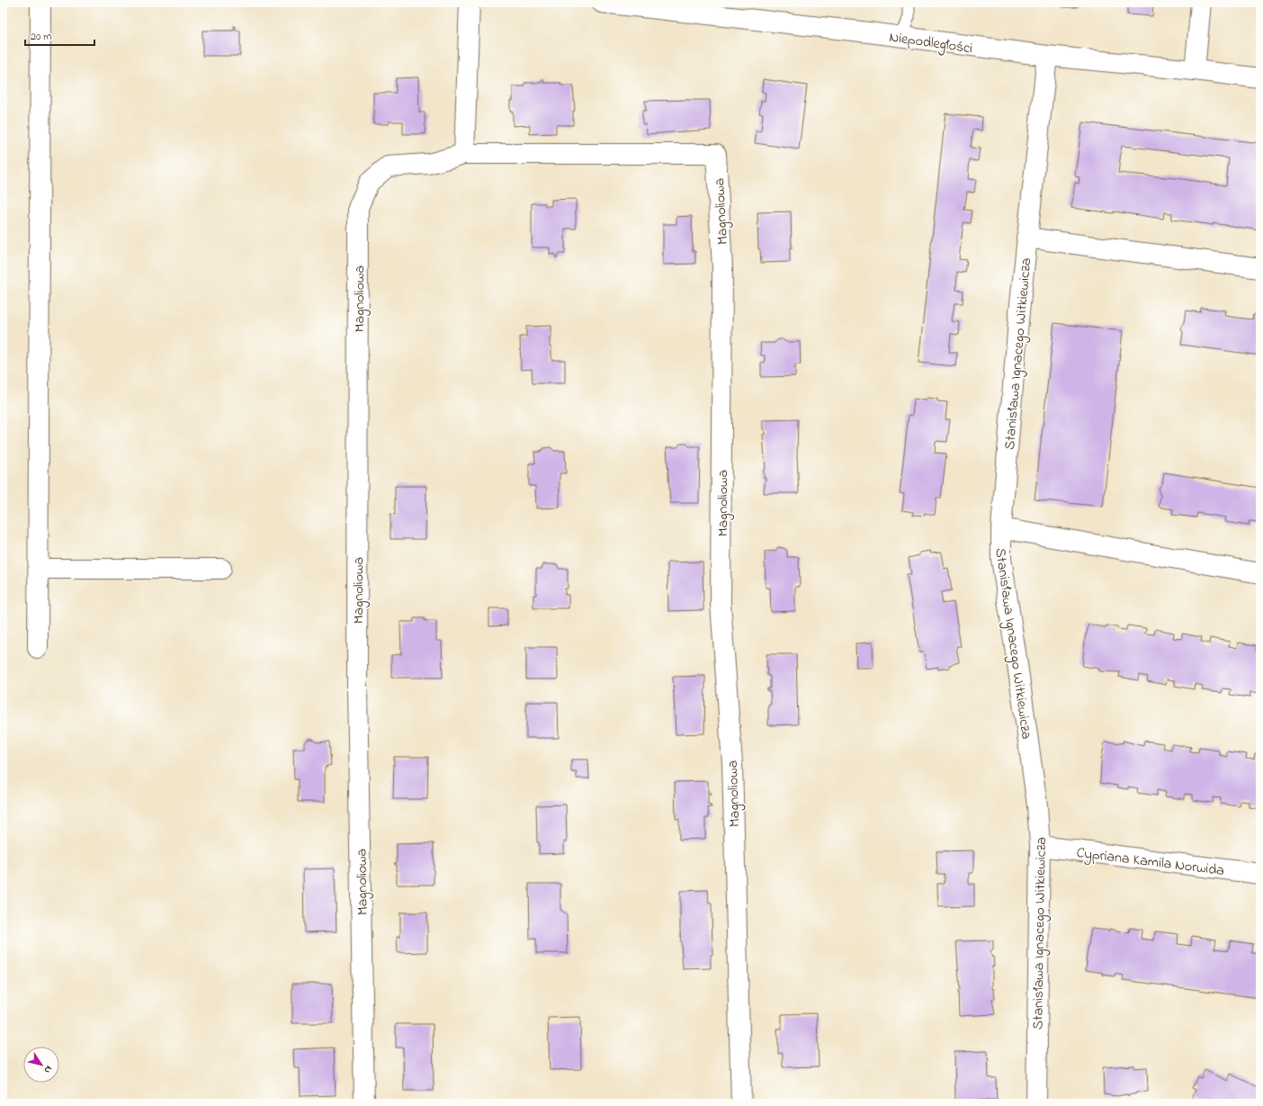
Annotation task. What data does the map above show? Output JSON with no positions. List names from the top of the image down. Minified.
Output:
{"streets":{"street":["Niepodległości","Magnoliowa","Stanisława Ignacego Witkiewicza","Cypriana Kamila Norwida"]},"crossings":[["Niepodległości","Stanisława Ignacego Witkiewicza"],["Stanisława Ignacego Witkiewicza","Cypriana Kamila Norwida"]],"scale_bar":"20 m","north":"bottom right"}
